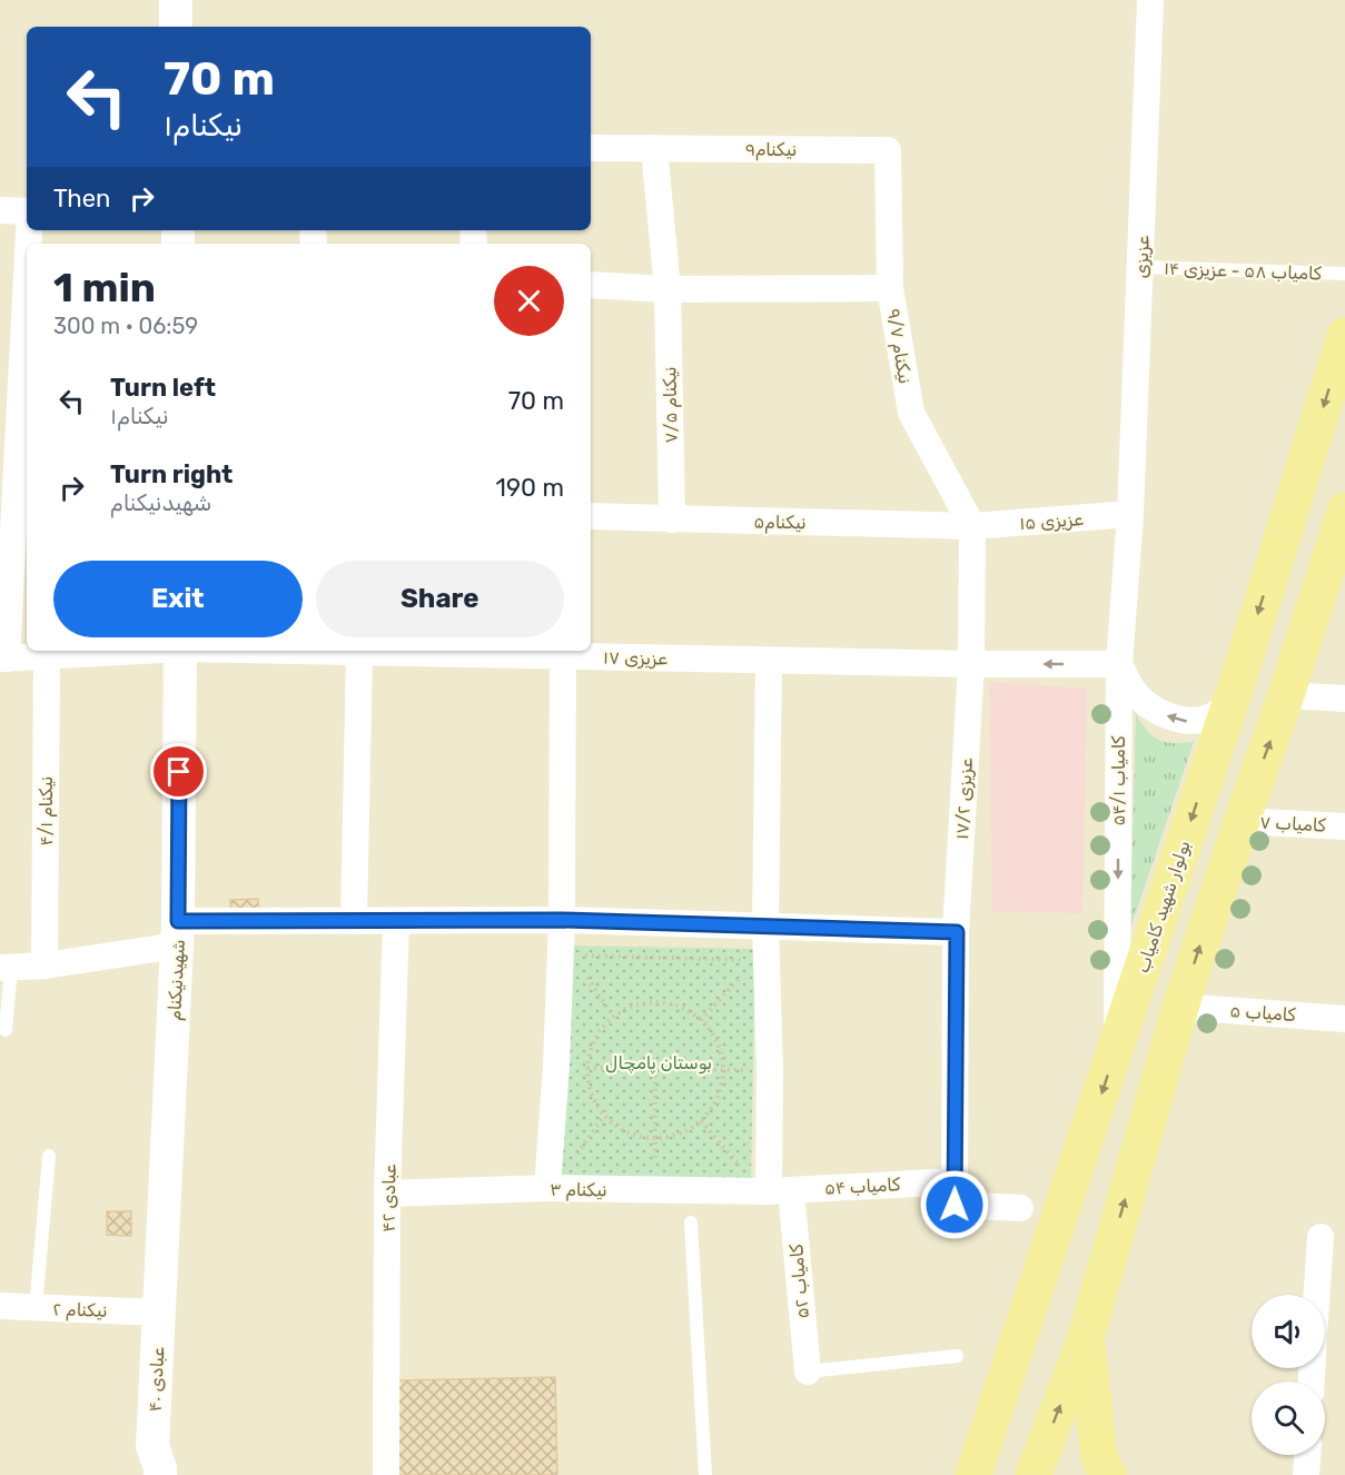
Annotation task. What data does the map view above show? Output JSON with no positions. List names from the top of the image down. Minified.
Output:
{"streets":{"main road":["بولوار شهید کامیاب"],"street":["نیکنام۹","عزیزی","نیکنام ۹/۷","نیکنام ۷/۵","عزیزی ۱۵","نیکنام۵","عزیزی ۱۷","کامیاب ۵۴/۱","عزیزی ۱۷/۲","نیکنام ۴/۱","کامیاب ۷","شهیدنیکنام","کامیاب ۵","کامیاب ۵۴","نیکنام ۳","عبادی ۴۲","کامیاب ۵۲","نیکنام ۲","عبادی ۴۰"],"lane":["کامیاب ۵۸ - عزیزی ۱۴"]},"crossings":[["نیکنام۹","نیکنام ۹/۷"],["عزیزی","کامیاب ۵۸ - عزیزی ۱۴"],["عزیزی","عزیزی ۱۵"],["عزیزی","کامیاب ۵۴/۱"],["نیکنام ۹/۷","عزیزی ۱۵"],["نیکنام ۹/۷","نیکنام۵"],["نیکنام ۷/۵","نیکنام۵"],["عزیزی ۱۵","نیکنام۵"],["عزیزی ۱۵","کامیاب ۵۴/۱"],["عزیزی ۱۷","کامیاب ۵۴/۱"],["عزیزی ۱۷","عزیزی ۱۷/۲"],["عزیزی ۱۷","نیکنام ۴/۱"],["عزیزی ۱۷","کامیاب ۵۲"],["کامیاب ۵۴/۱","بولوار شهید کامیاب"],["عزیزی ۱۷/۲","کامیاب ۵۴"],["شهیدنیکنام","نیکنام ۲"],["شهیدنیکنام","عبادی ۴۰"],["کامیاب ۵۴","نیکنام ۳"],["کامیاب ۵۴","کامیاب ۵۲"],["نیکنام ۳","عبادی ۴۲"],["نیکنام ۳","کامیاب ۵۲"],["نیکنام ۲","عبادی ۴۰"]],"one_way":["کامیاب ۵۴/۱"],"parks":["بوستان پامچال"],"page":{"turn":["70 m","نیکنام۱"],"then":"Then","heading":["1 min","300 m · 06:59"],"list":[{"name":"Turn left","note":"نیکنام۱","value":"70 m"},{"name":"Turn right","note":"شهیدنیکنام","value":"190 m"}],"buttons":["Exit","Share"]}}
